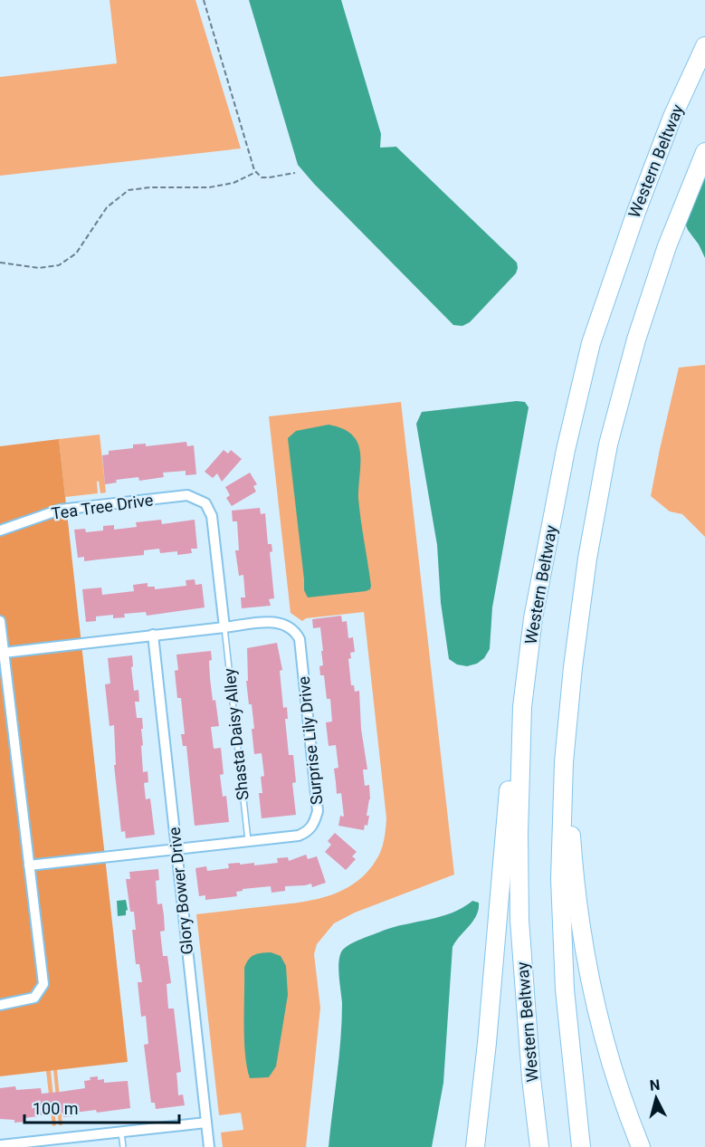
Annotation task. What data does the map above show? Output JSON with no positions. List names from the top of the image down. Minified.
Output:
{"streets":{"highway":["Western Beltway"],"street":["Tea Tree Drive","Surprise Lily Drive","Glory Bower Drive"],"lane":["Shasta Daisy Alley"]},"crossings":[["Tea Tree Drive","Shasta Daisy Alley"],["Tea Tree Drive","Surprise Lily Drive"],["Shasta Daisy Alley","Surprise Lily Drive"],["Surprise Lily Drive","Glory Bower Drive"]],"scale_bar":"100 m","north":"top"}
